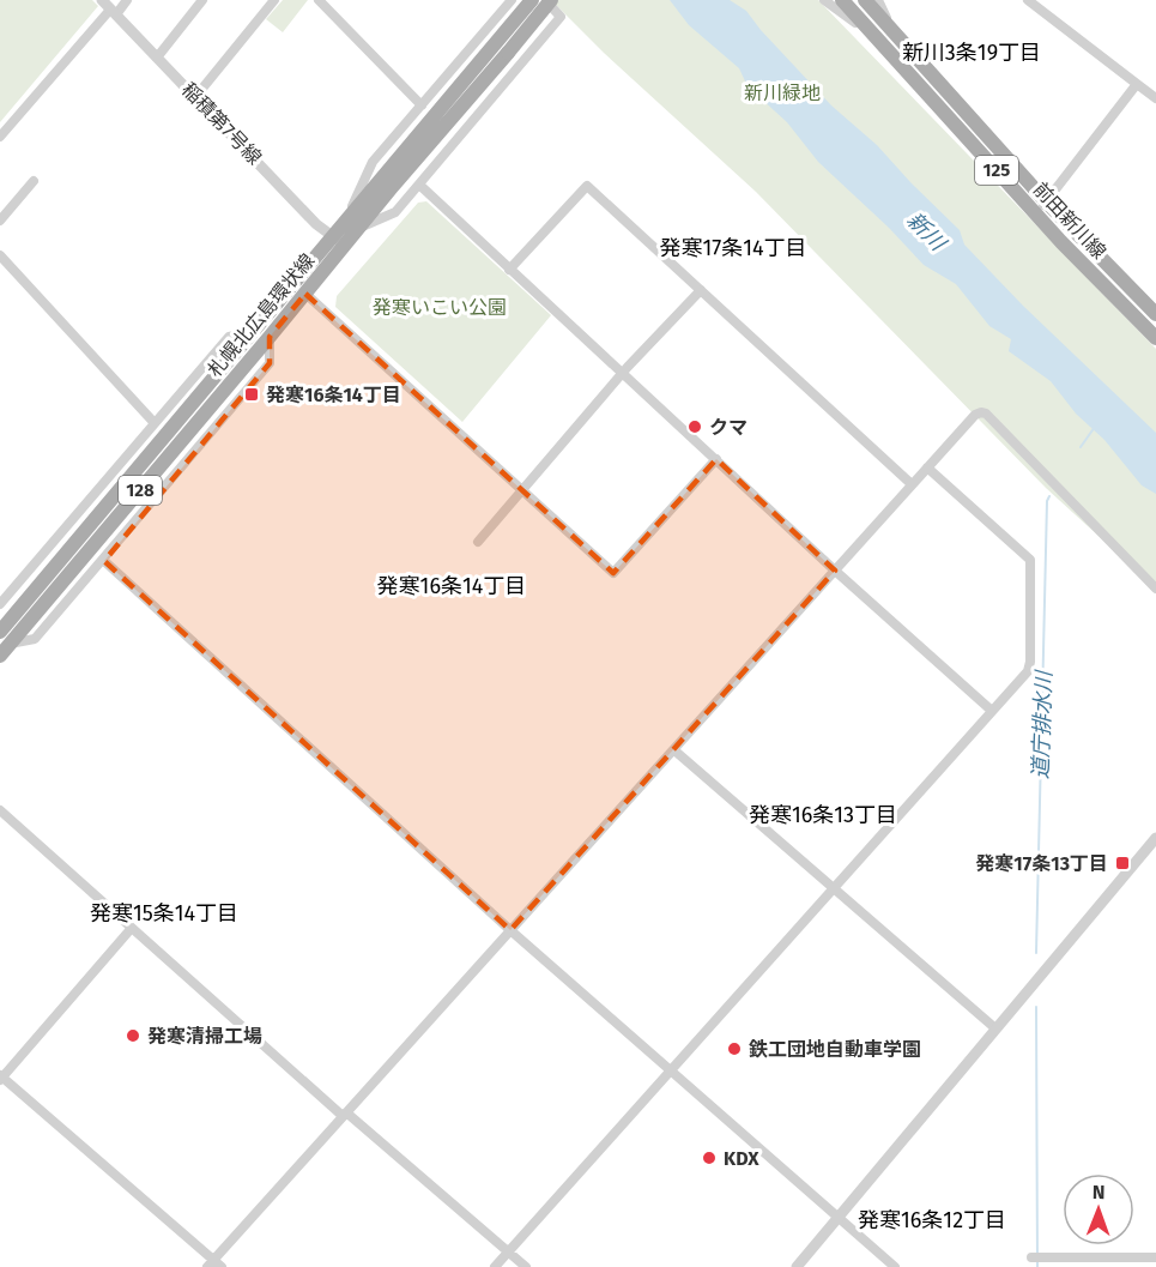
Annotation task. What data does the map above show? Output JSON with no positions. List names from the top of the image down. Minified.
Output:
{"streets":{"main road":["125","前田新川線","札幌北広島環状線","128"],"street":["稲積第7号線"]},"crossings":[["稲積第7号線","札幌北広島環状線"]],"districts":["新川3条19丁目","発寒17条14丁目","発寒16条14丁目","発寒16条13丁目","発寒15条14丁目","発寒16条12丁目"],"water":["新川","道庁排水川"],"parks":["新川緑地","発寒いこい公園"],"places":{"transit":["発寒16条14丁目","発寒17条13丁目"],"other":["クマ","発寒清掃工場","鉄工団地自動車学園","KDX"]},"north":"top"}
